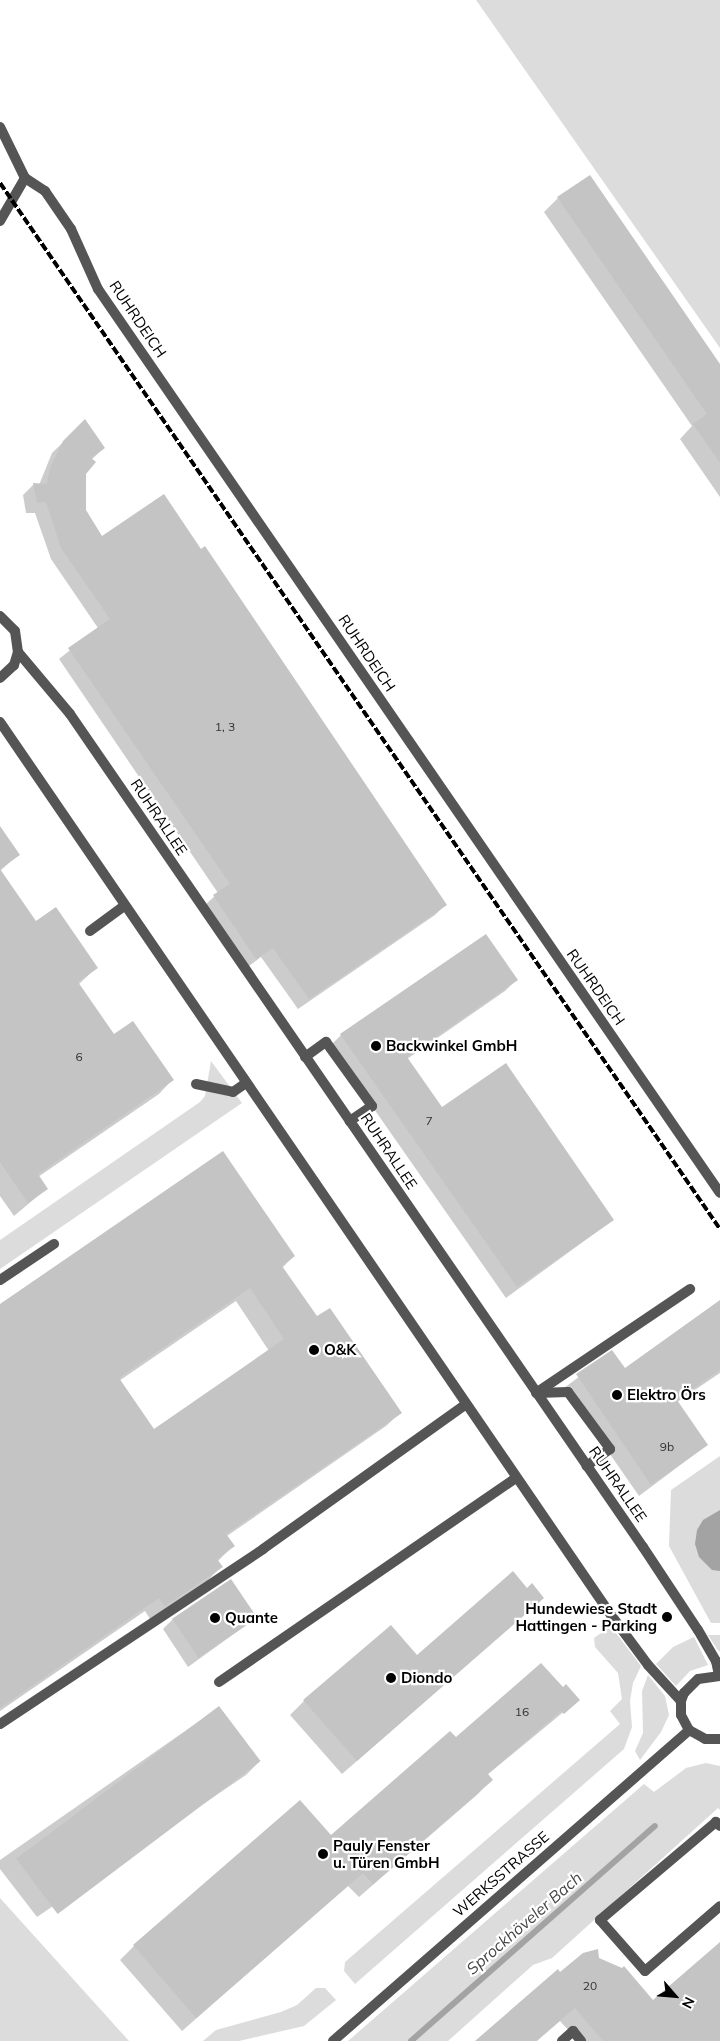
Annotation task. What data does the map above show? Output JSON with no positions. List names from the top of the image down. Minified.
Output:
{"streets":{"street":["RUHRDEICH","RUHRALLEE","WERKSSTRASSE"]},"water":["Sprockhöveler Bach"],"places":["Backwinkel GmbH","O&K","Elektro Örs","Hundewiese Stadt Hattingen - Parking","Quante","Diondo","Pauly Fenster u. Türen GmbH"],"house_numbers":["1, 3","6","7","9b","16","20"],"north":"bottom right"}
